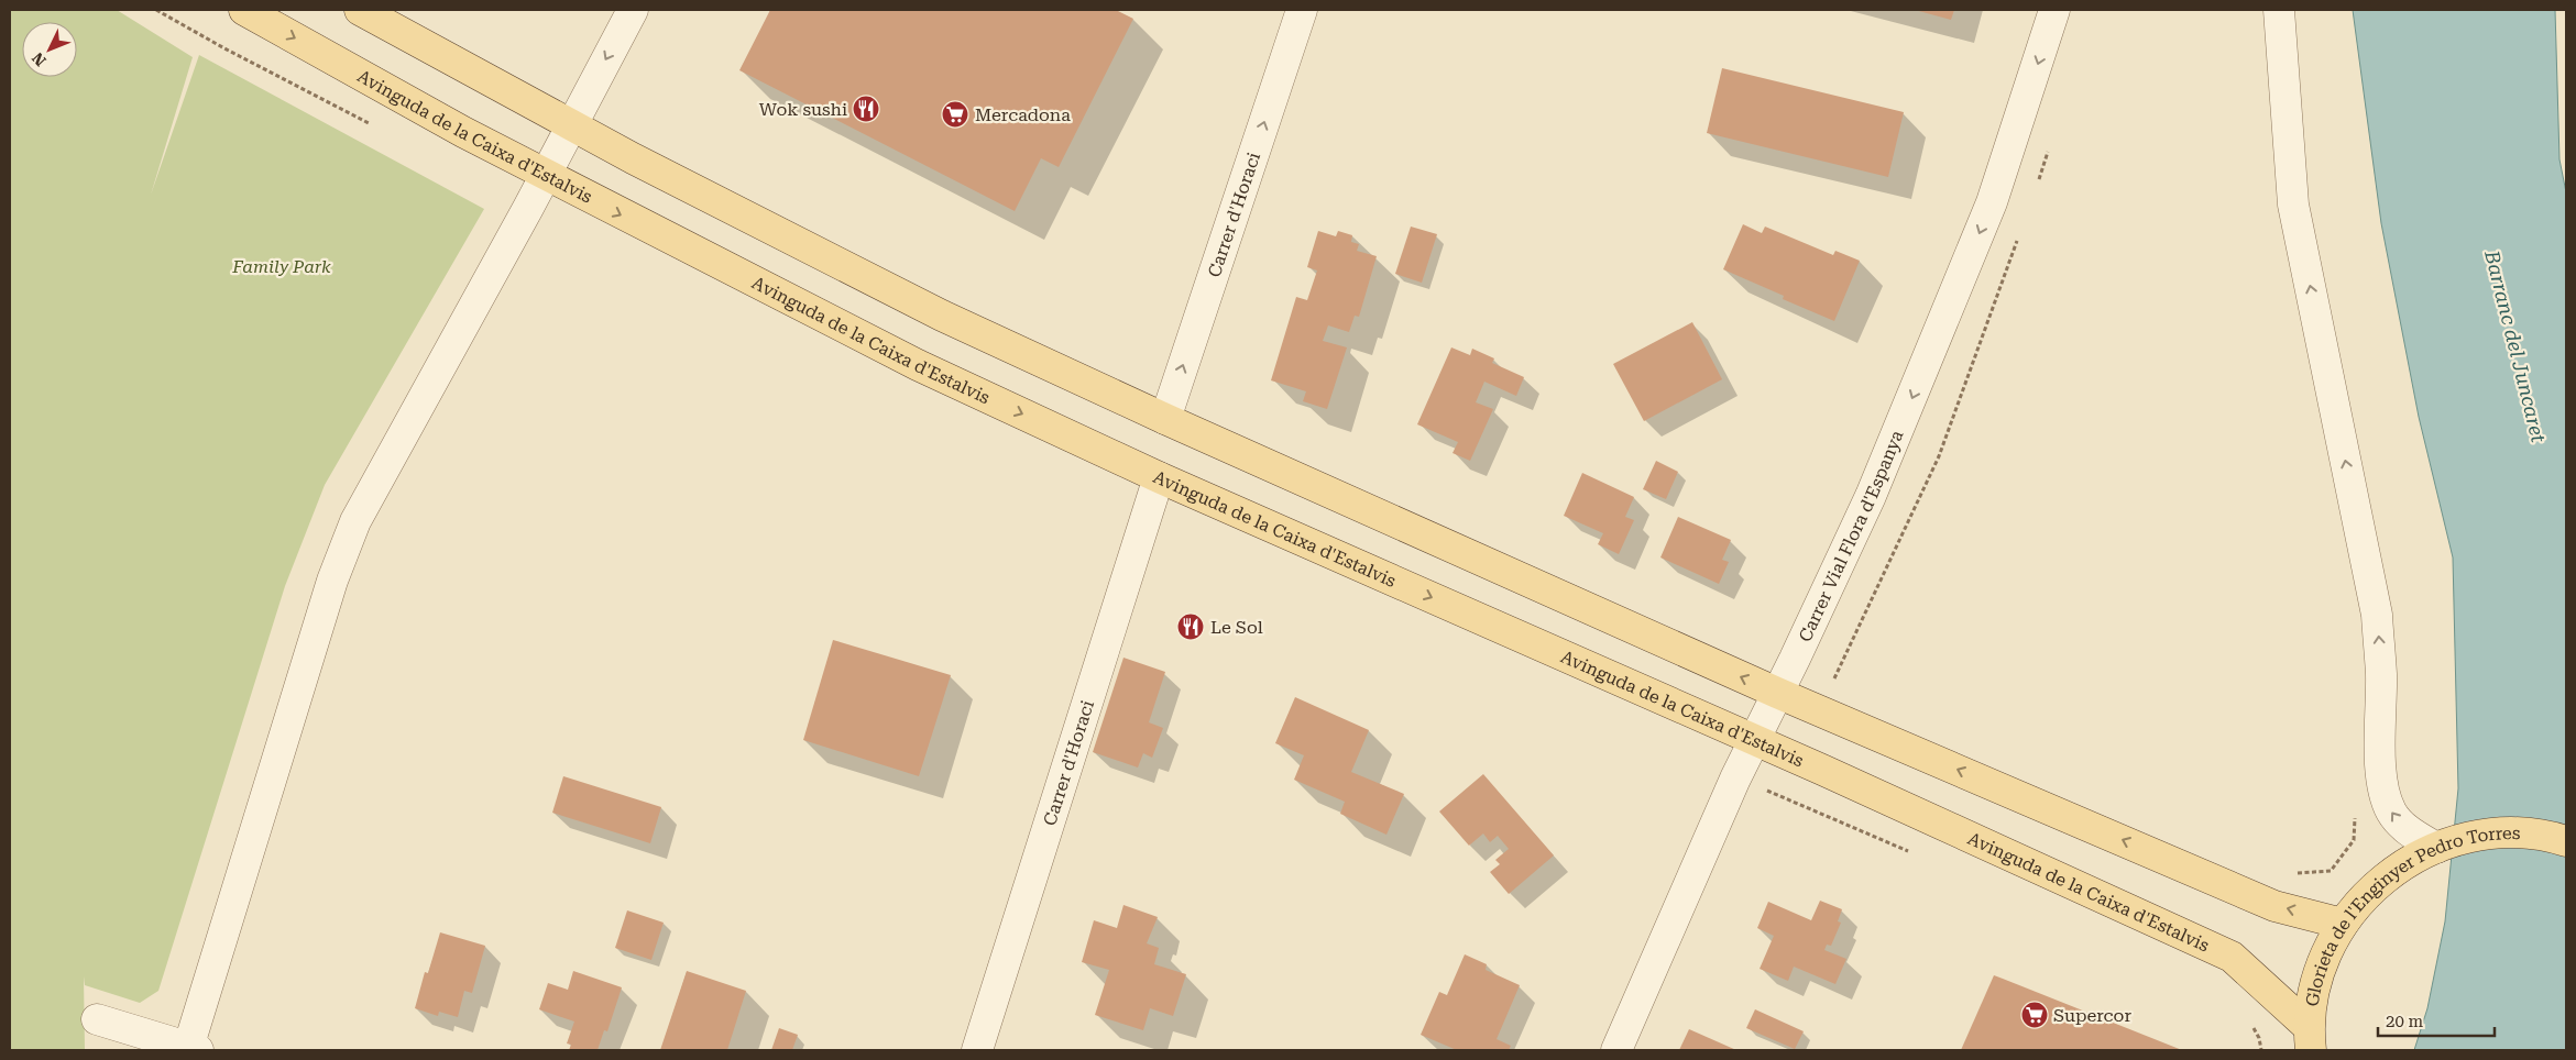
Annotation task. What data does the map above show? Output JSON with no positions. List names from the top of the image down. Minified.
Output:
{"streets":{"main road":["Avinguda de la Caixa d'Estalvis","Glorieta de l'Enginyer Pedro Torres"],"street":["Carrer d'Horaci","Carrer Vial Flora d'Espanya"]},"crossings":[["Avinguda de la Caixa d'Estalvis","Carrer d'Horaci"],["Avinguda de la Caixa d'Estalvis","Carrer Vial Flora d'Espanya"],["Avinguda de la Caixa d'Estalvis","Glorieta de l'Enginyer Pedro Torres"]],"one_way":["Carrer d'Horaci","Carrer Vial Flora d'Espanya"],"water":["Barranc del Juncaret"],"parks":["Family Park"],"places":{"restaurant":["Wok sushi","Le Sol"],"supermarket":["Mercadona","Supercor"]},"scale_bar":"20 m","north":"bottom left"}
